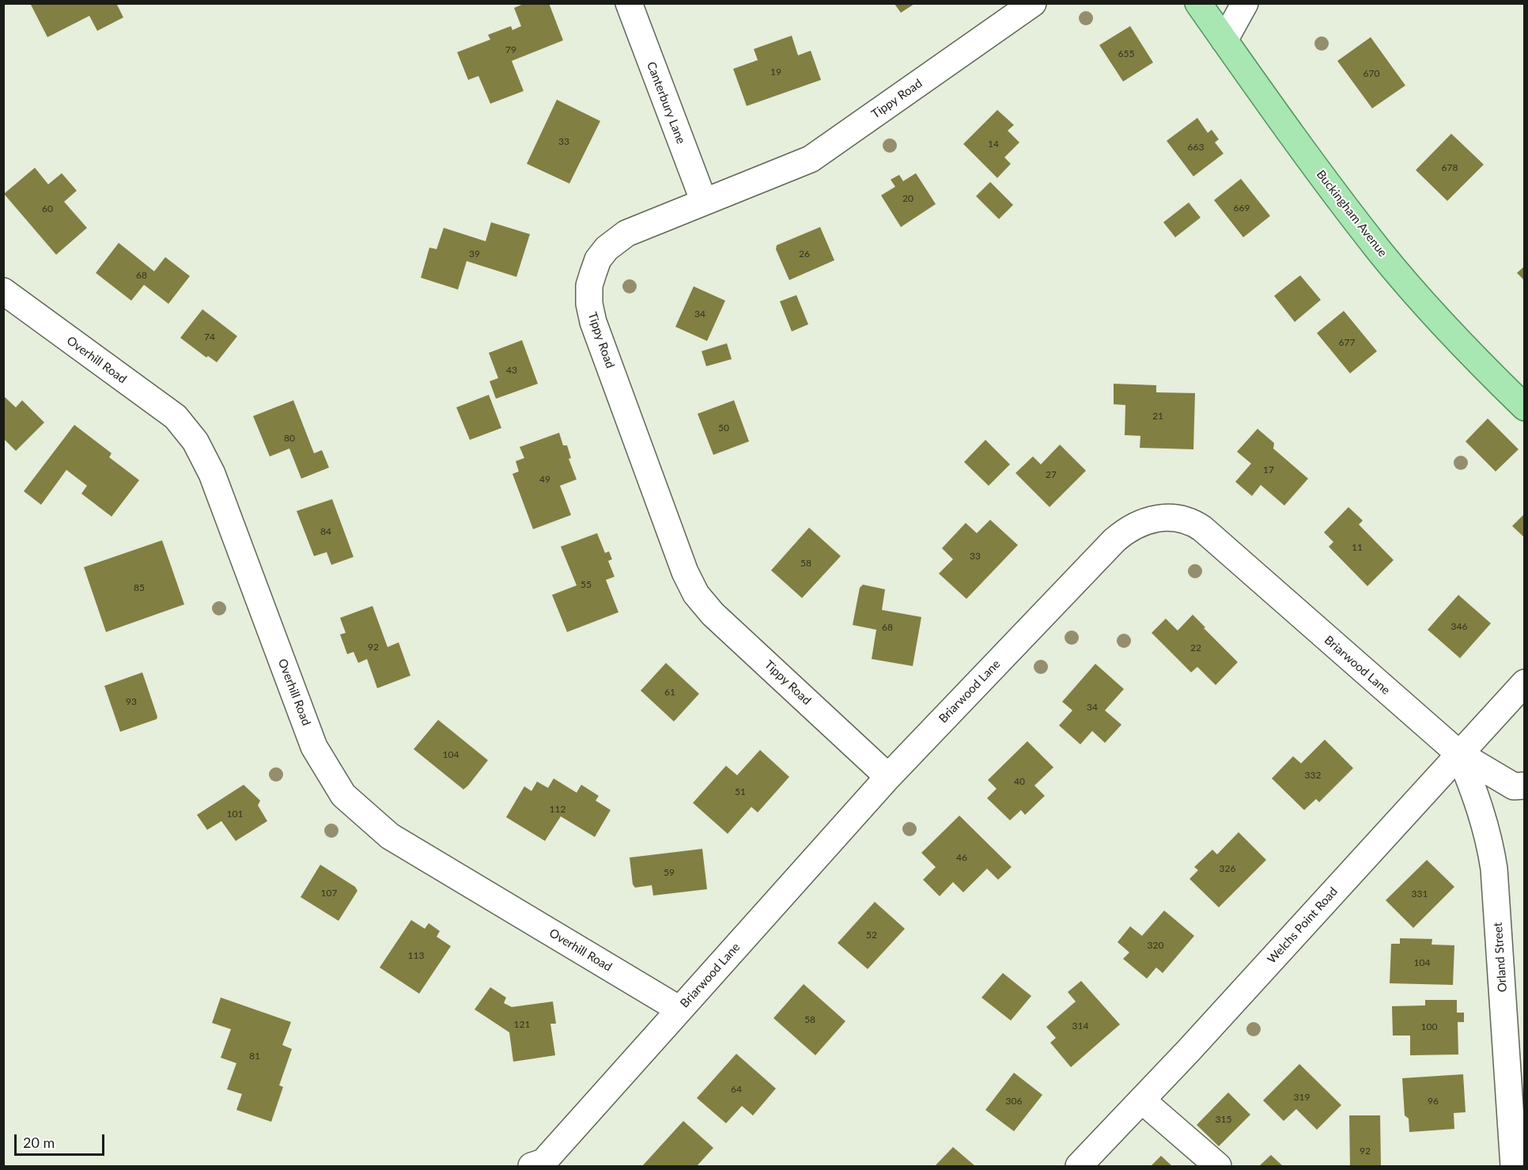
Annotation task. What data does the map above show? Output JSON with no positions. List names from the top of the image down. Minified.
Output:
{"streets":{"main road":["Buckingham Avenue"],"street":["Tippy Road","Canterbury Lane","Overhill Road","Briarwood Lane","Welchs Point Road","Orland Street"]},"crossings":[["Tippy Road","Canterbury Lane"],["Tippy Road","Briarwood Lane"],["Overhill Road","Briarwood Lane"],["Briarwood Lane","Welchs Point Road"],["Briarwood Lane","Orland Street"],["Welchs Point Road","Orland Street"]],"house_numbers":["79","655","19","670","33","14","663","678","20","669","60","39","26","68","34","74","677","43","21","50","80","17","27","49","84","11","33","58","55","85","346","68","92","22","61","93","34","104","332","40","51","112","101","46","326","59","107","331","52","320","113","104","58","121","314","100","81","64","319","306","96","315","92"],"scale_bar":"20 m"}
